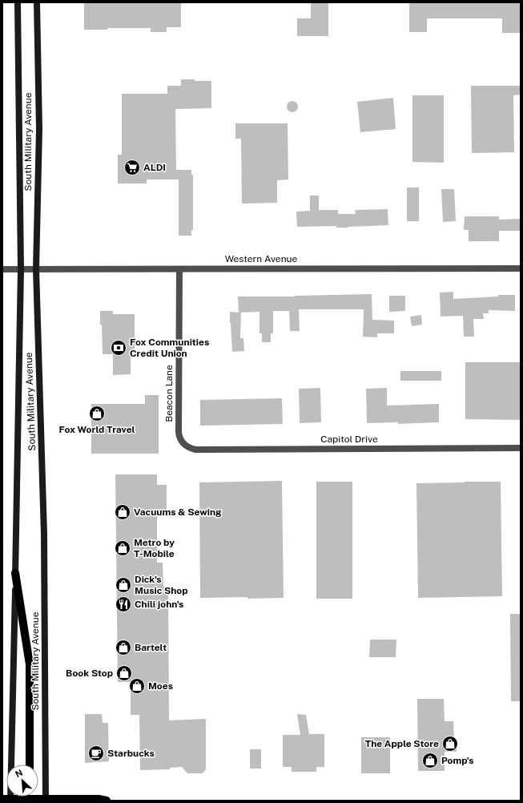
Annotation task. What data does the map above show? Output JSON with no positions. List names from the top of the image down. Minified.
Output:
{"streets":{"main road":["South Military Avenue"],"street":["Western Avenue","Beacon Lane","Capitol Drive"]},"crossings":[["South Military Avenue","Western Avenue"],["Western Avenue","Beacon Lane"],["Beacon Lane","Capitol Drive"]],"places":{"supermarket":["ALDI"],"bank":["Fox Communities Credit Union"],"shop":["Fox World Travel","Vacuums & Sewing","Metro by T-Mobile","Dick's Music Shop","Bartelt","Book Stop","Moes","The Apple Store","Pomp's"],"restaurant":["Chili john's"],"cafe":["Starbucks"]},"north":"top left"}
